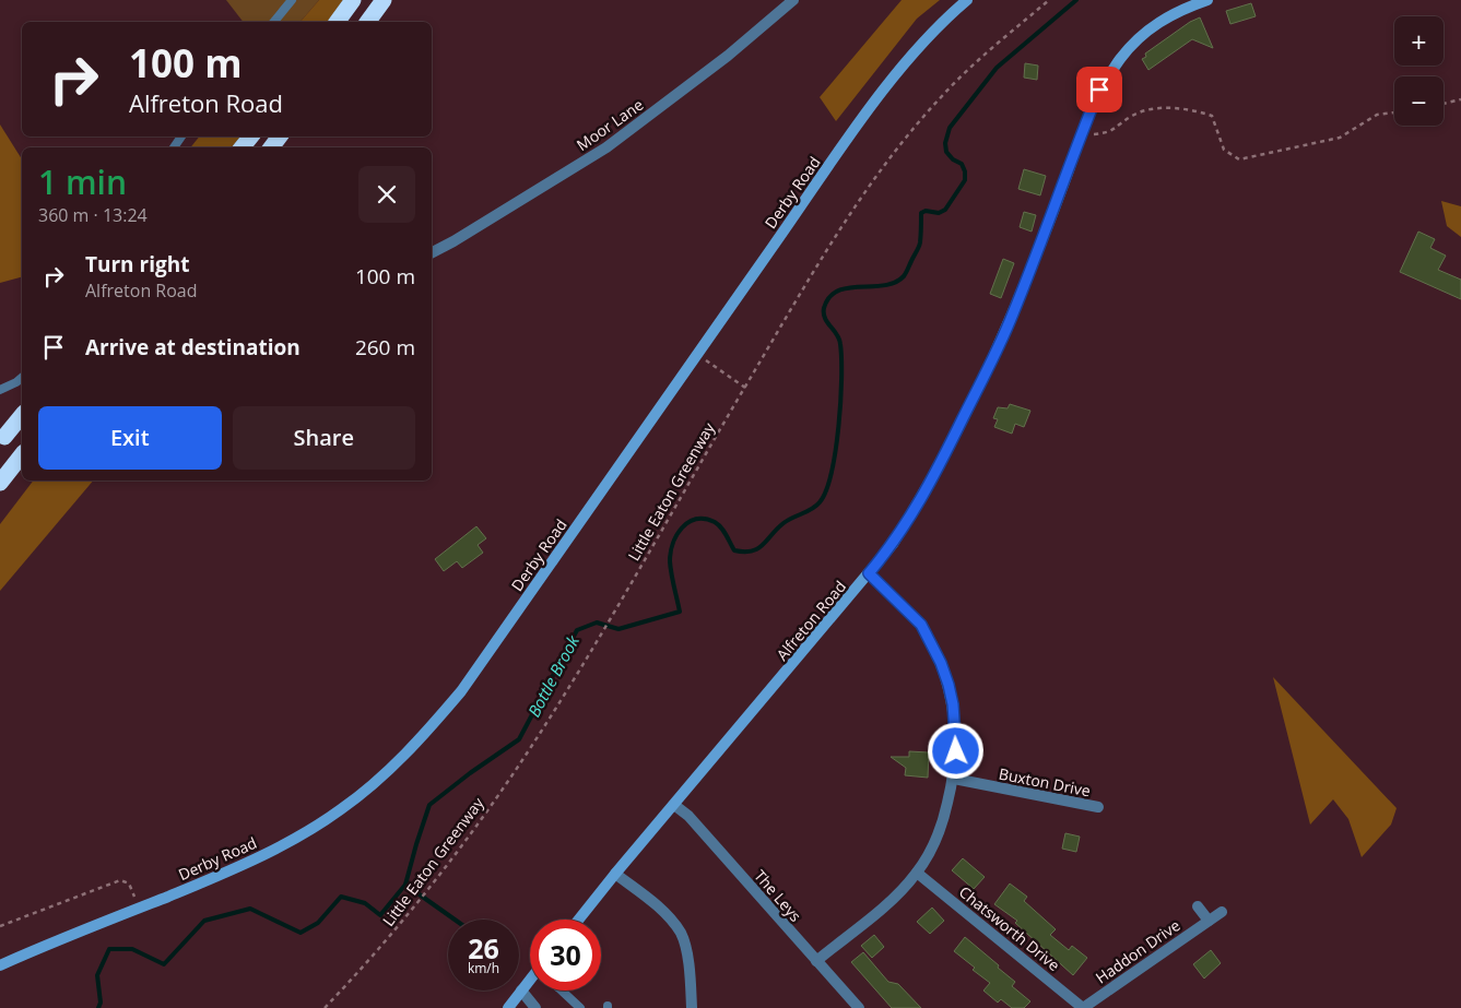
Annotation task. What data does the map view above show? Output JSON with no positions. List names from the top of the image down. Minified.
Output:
{"streets":{"main road":["Derby Road","Alfreton Road"],"street":["Moor Lane","Buxton Drive","The Leys","Chatsworth Drive","Haddon Drive"],"path":["Little Eaton Greenway"]},"crossings":[["Alfreton Road","The Leys"],["Chatsworth Drive","Haddon Drive"]],"water":["Bottle Brook"],"page":{"map_buttons":["+","−"],"turn":["100 m","Alfreton Road"],"heading":["1 min","360 m · 13:24"],"list":[{"name":"Turn right","note":"Alfreton Road","value":"100 m"},{"name":"Arrive at destination","value":"260 m"}],"buttons":["Exit","Share"],"speed":"26 km/h","limit":"30"}}
